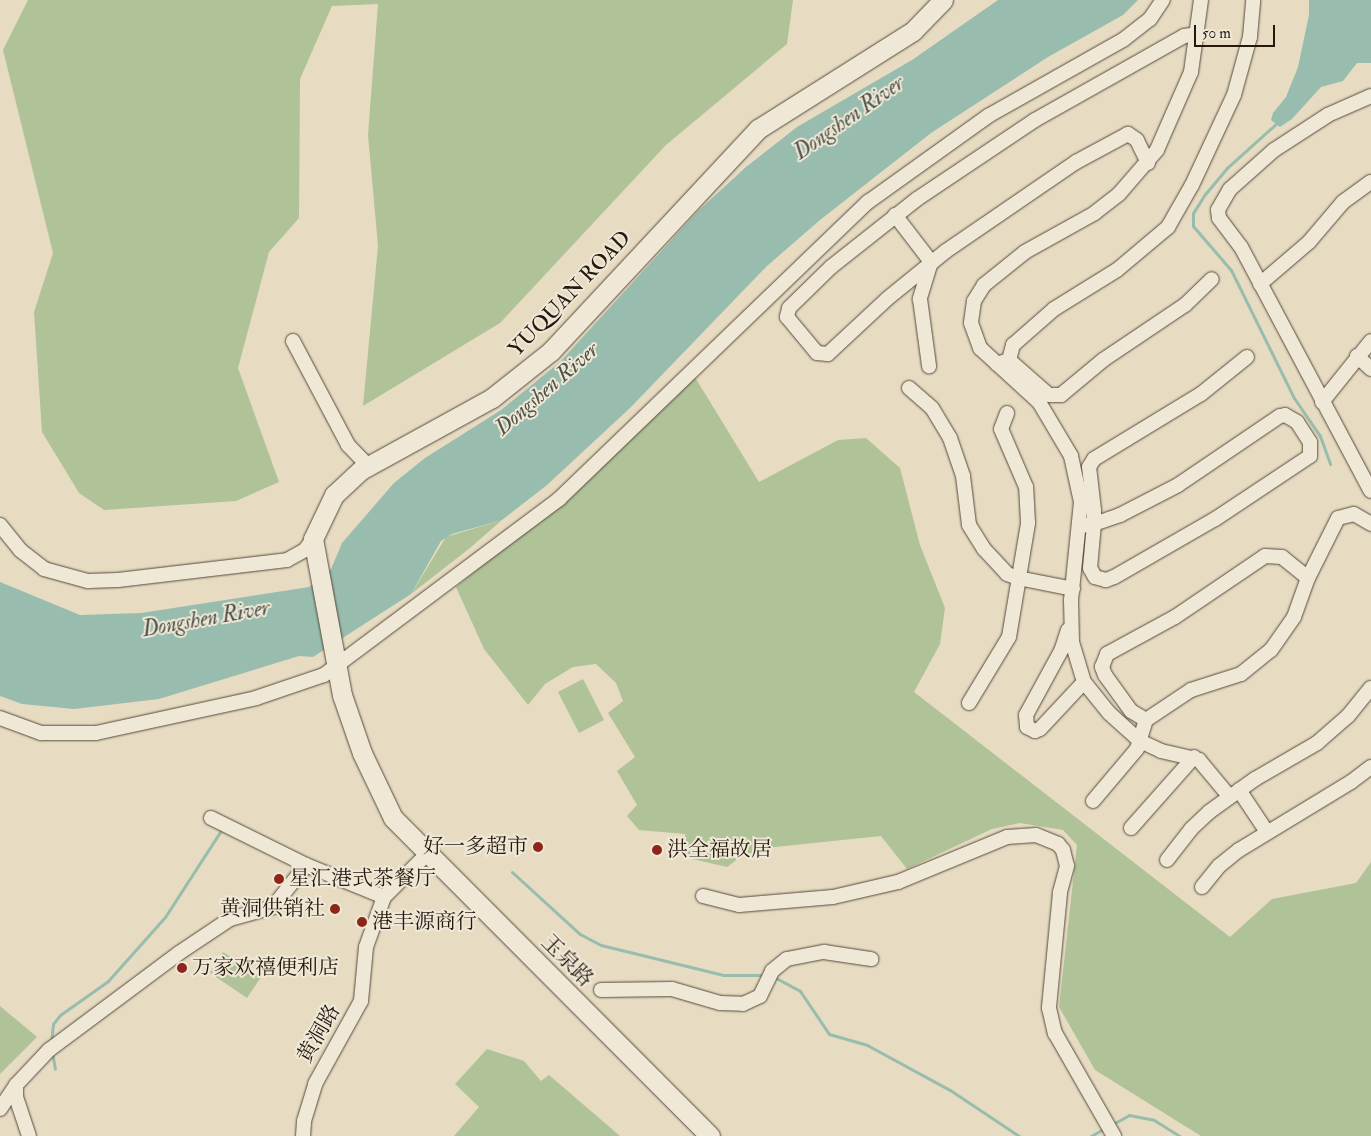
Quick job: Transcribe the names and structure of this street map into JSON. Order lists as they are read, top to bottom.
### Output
{
  "streets": {
    "street": ["YUQUAN ROAD", "玉泉路", "黄洞路"]
  },
  "crossings": [
    ["玉泉路", "黄洞路"]
  ],
  "water": ["Dongshen River"],
  "places": [
    "好一多超市",
    "洪全福故居",
    "星汇港式茶餐厅",
    "黄洞供销社",
    "港丰源商行",
    "万家欢禧便利店"
  ],
  "scale_bar": "50 m"
}
